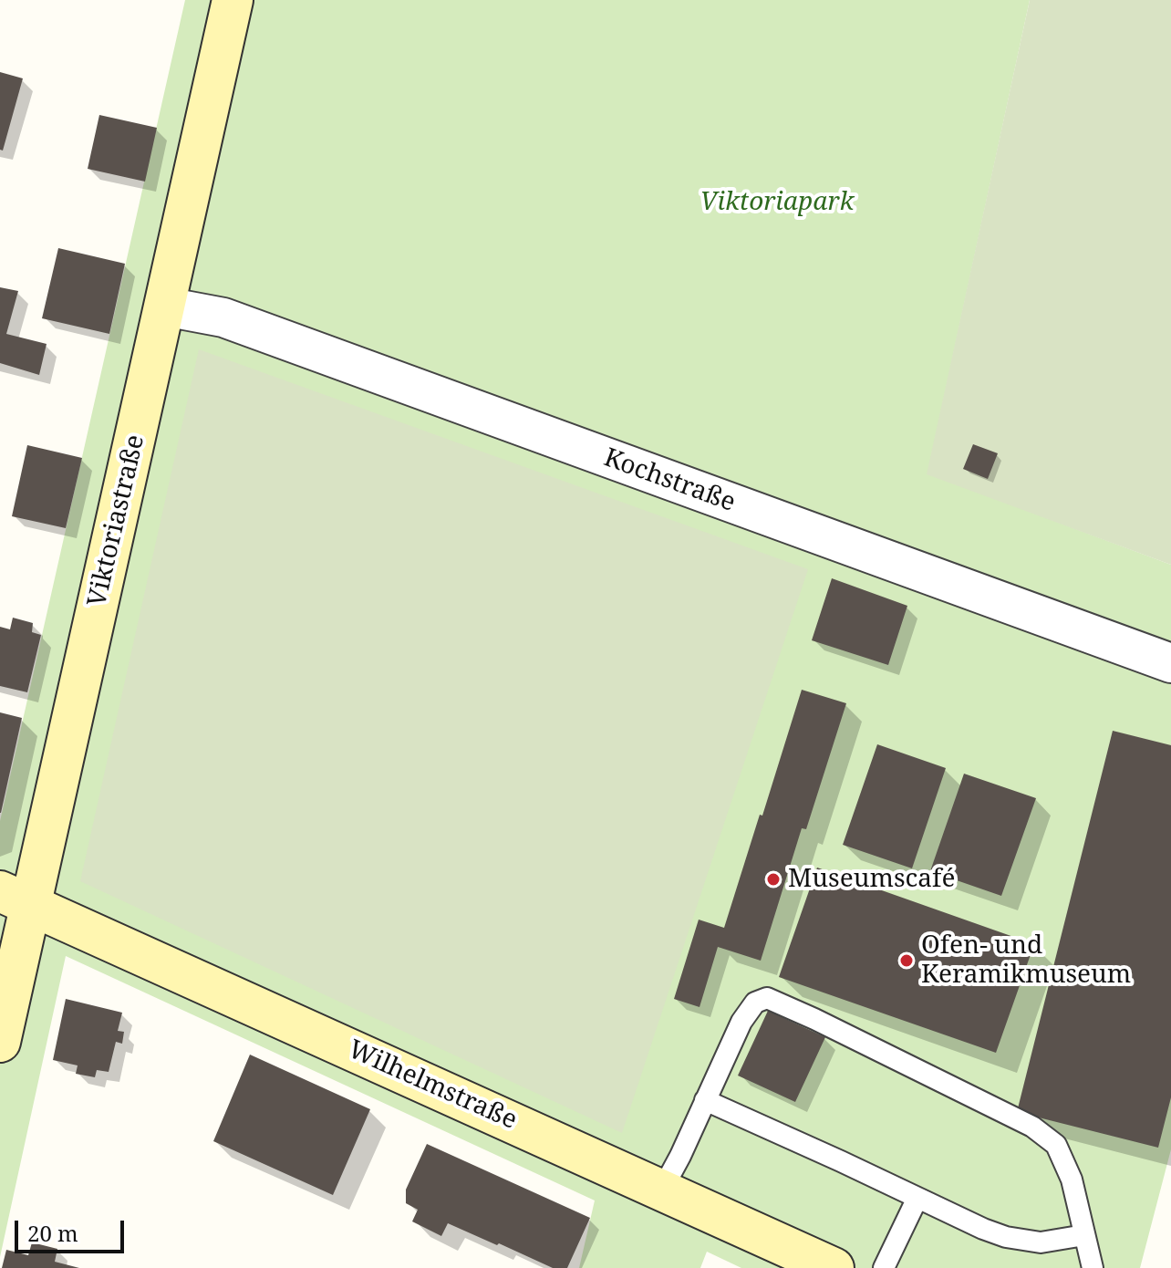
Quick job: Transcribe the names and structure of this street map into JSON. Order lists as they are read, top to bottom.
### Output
{
  "streets": {
    "street": ["Kochstraße", "Viktoriastraße", "Wilhelmstraße"]
  },
  "crossings": [
    ["Kochstraße", "Viktoriastraße"],
    ["Viktoriastraße", "Wilhelmstraße"]
  ],
  "parks": ["Viktoriapark"],
  "places": ["Museumscafé", "Ofen- und Keramikmuseum"],
  "scale_bar": "20 m"
}
